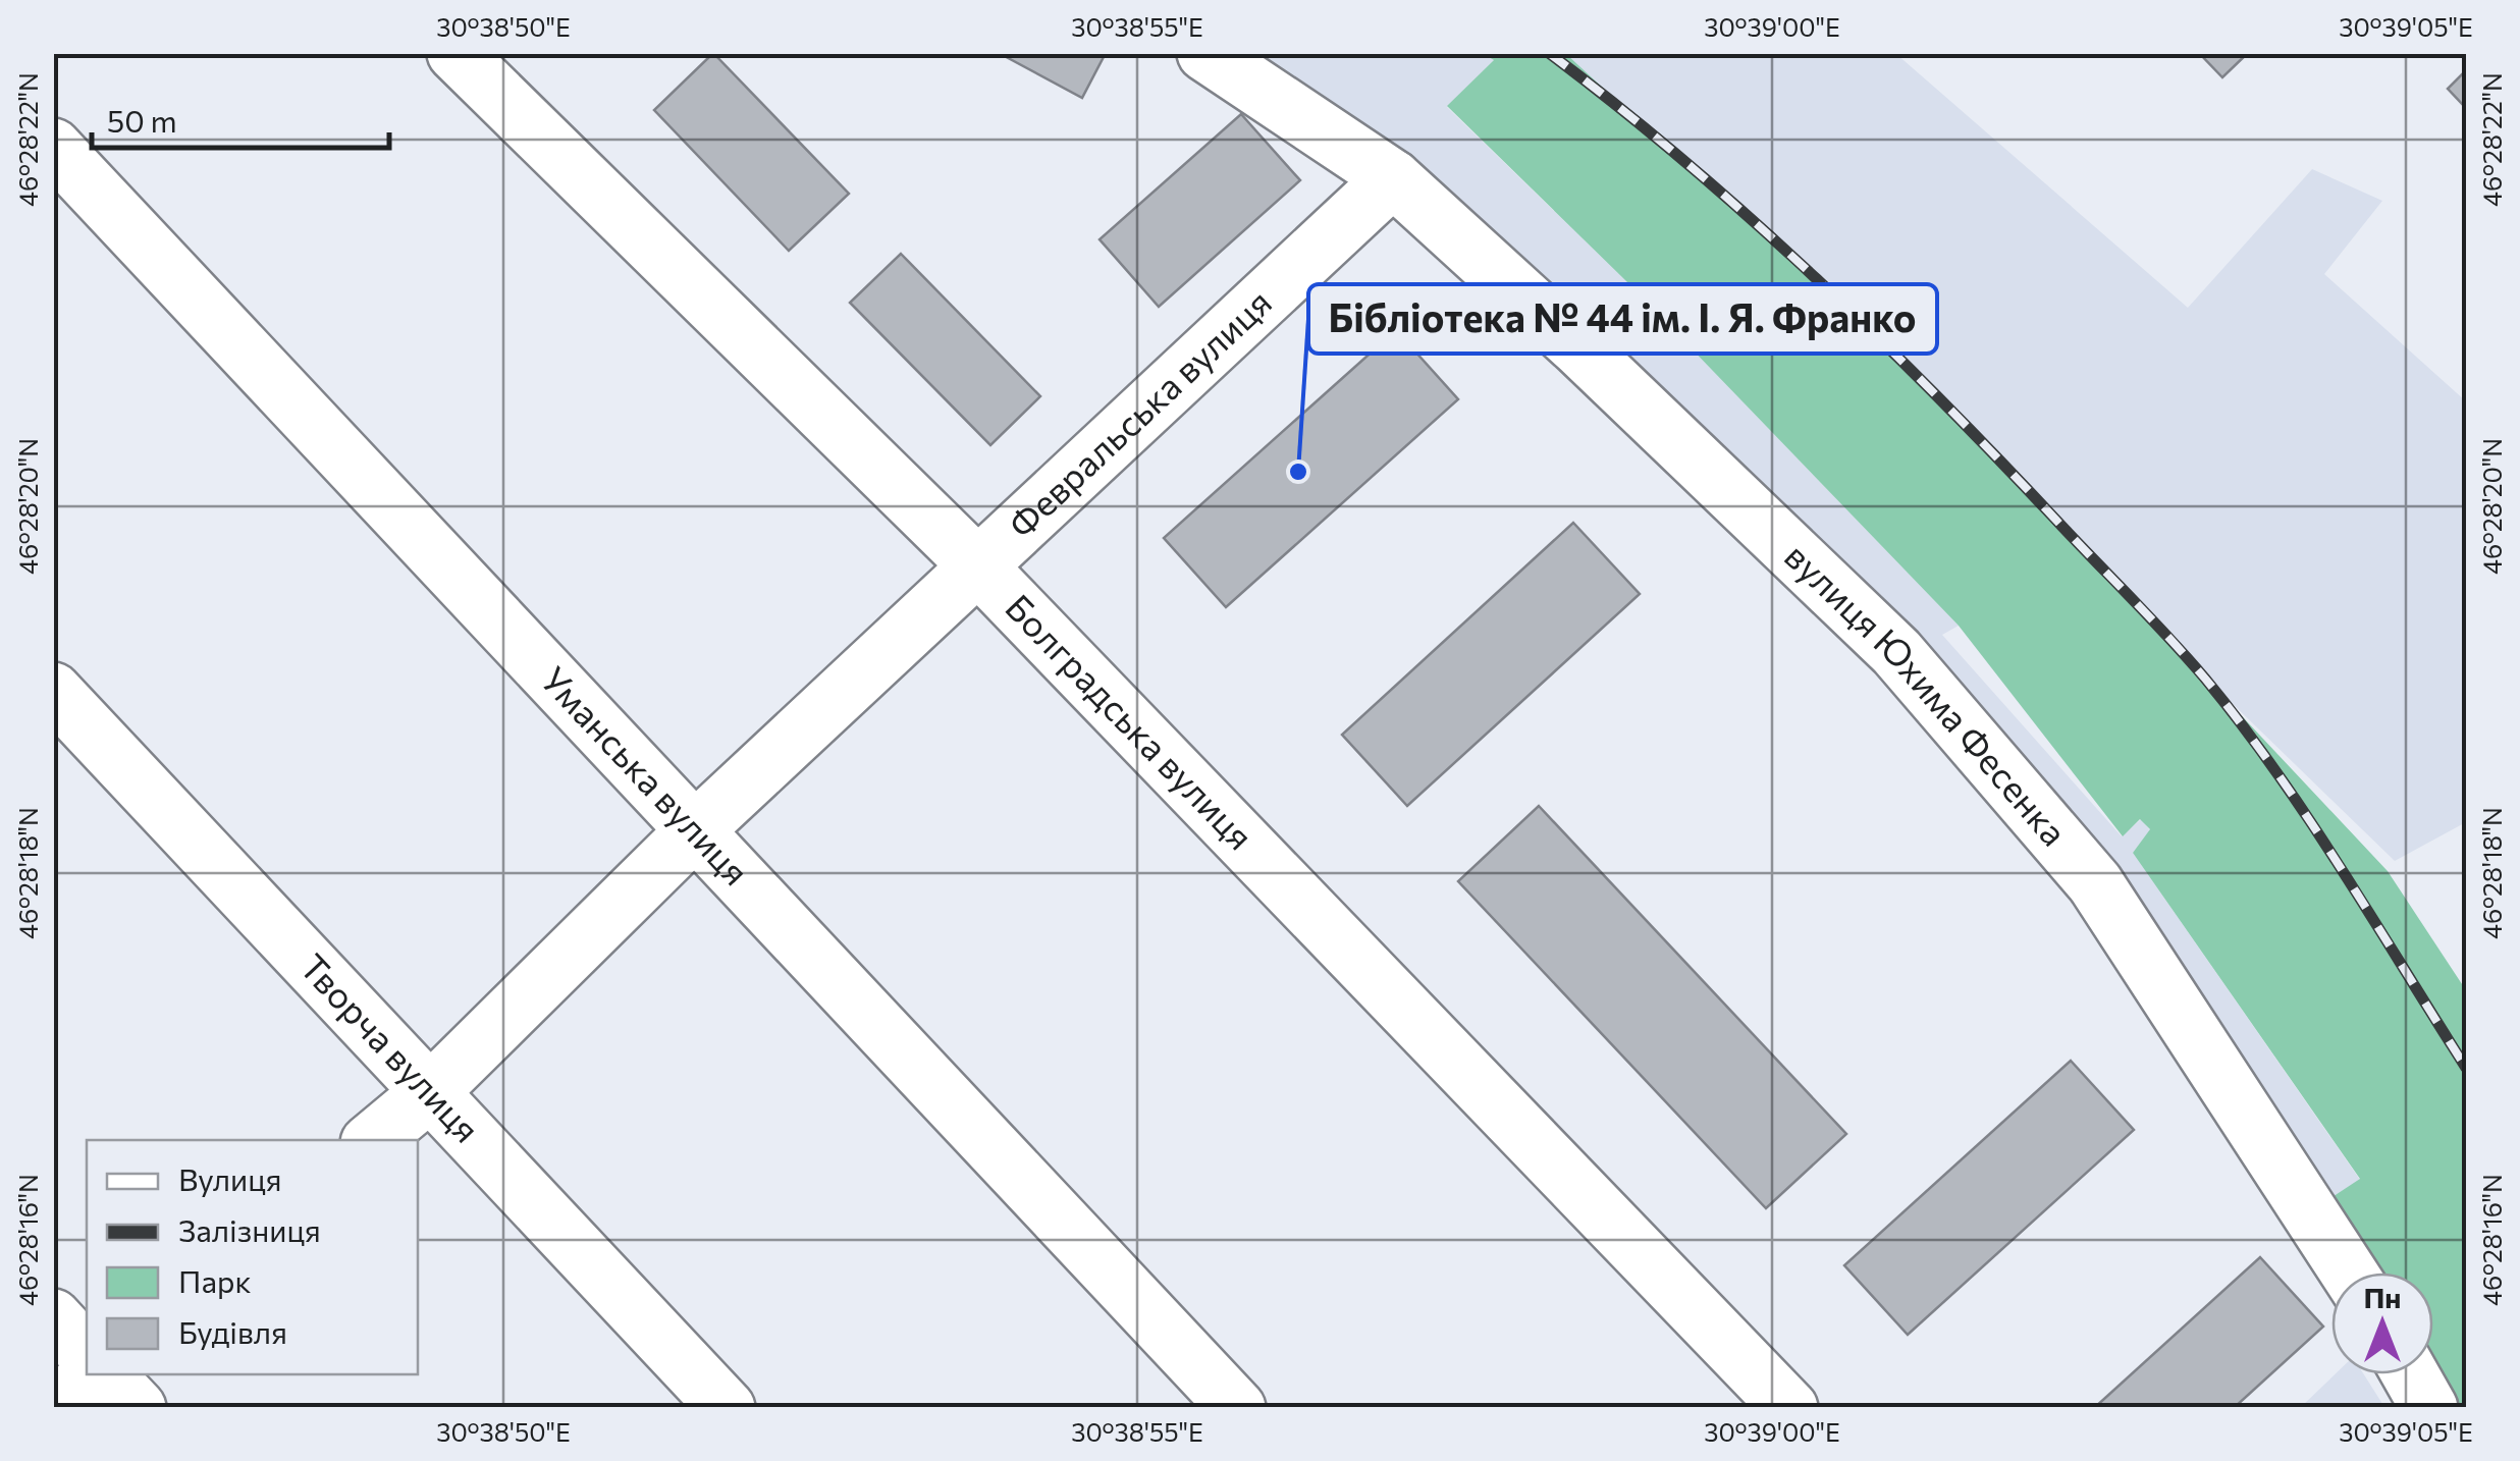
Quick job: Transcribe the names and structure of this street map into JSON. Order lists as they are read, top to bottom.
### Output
{
  "streets": {
    "street": [
      "Февральська вулиця",
      "вулиця Юхима Фесенка",
      "Болградська вулиця",
      "Уманська вулиця",
      "Творча вулиця"
    ]
  },
  "crossings": [
    ["Февральська вулиця", "вулиця Юхима Фесенка"],
    ["Февральська вулиця", "Болградська вулиця"],
    ["Февральська вулиця", "Уманська вулиця"],
    ["Февральська вулиця", "Творча вулиця"]
  ],
  "places": ["Бібліотека № 44 ім. І. Я. Франко"],
  "legend": [
    "Вулиця",
    "Залізниця",
    "Парк",
    "Будівля"
  ],
  "scale_bar": "50 m",
  "north": "top",
  "coordinates": [
    "30°38'50\"E",
    "30°38'55\"E",
    "30°39'00\"E",
    "30°39'05\"E",
    "46°28'22\"N",
    "46°28'20\"N",
    "46°28'18\"N",
    "46°28'16\"N"
  ]
}
